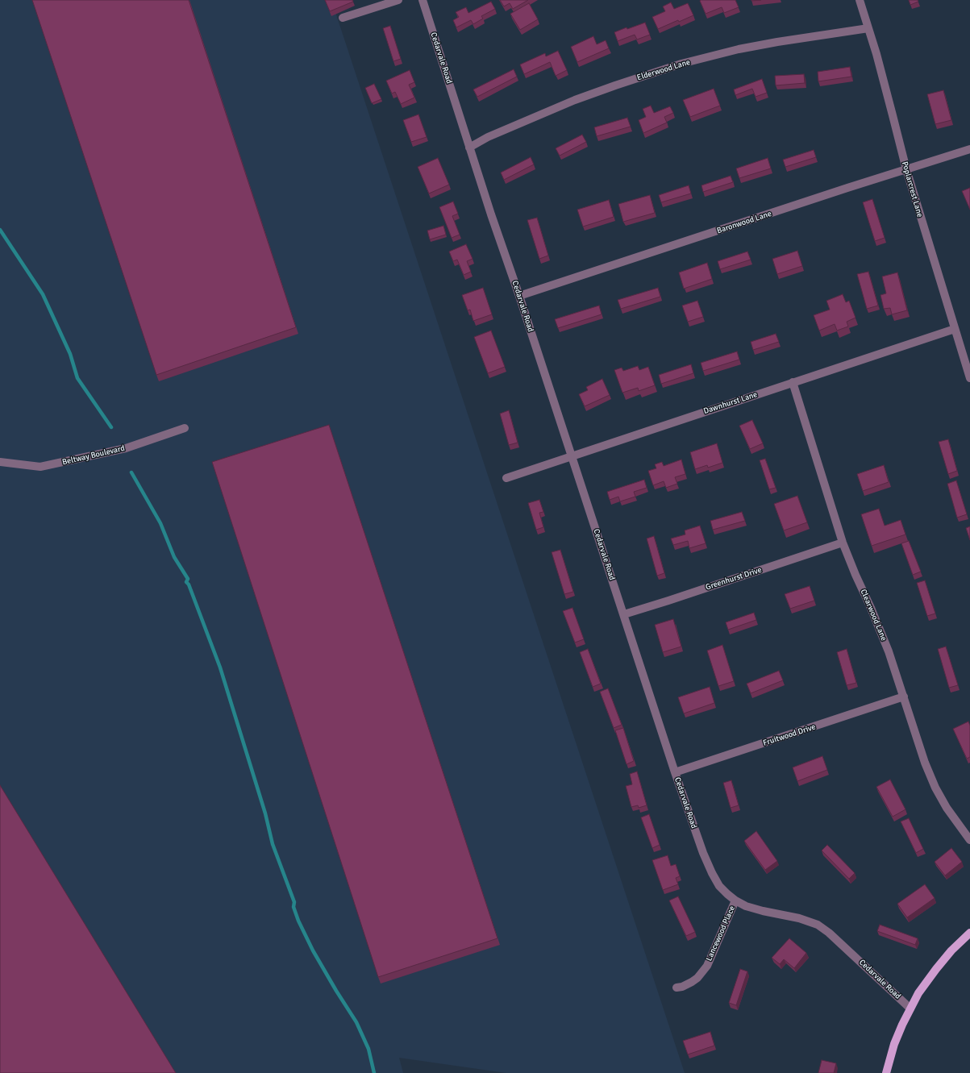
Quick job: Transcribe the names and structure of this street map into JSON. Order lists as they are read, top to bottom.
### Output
{
  "streets": {
    "street": [
      "Cedarvale Road",
      "Elderwood Lane",
      "Poplarcrest Lane",
      "Baronwood Lane",
      "Dawnhurst Lane",
      "Beltway Boulevard",
      "Greenhurst Drive",
      "Clearwood Lane",
      "Fruitwood Drive",
      "Lancewood Place"
    ]
  },
  "crossings": [
    ["Cedarvale Road", "Elderwood Lane"],
    ["Cedarvale Road", "Baronwood Lane"],
    ["Cedarvale Road", "Dawnhurst Lane"],
    ["Cedarvale Road", "Greenhurst Drive"],
    ["Cedarvale Road", "Fruitwood Drive"],
    ["Cedarvale Road", "Lancewood Place"],
    ["Elderwood Lane", "Poplarcrest Lane"],
    ["Poplarcrest Lane", "Baronwood Lane"],
    ["Poplarcrest Lane", "Dawnhurst Lane"],
    ["Dawnhurst Lane", "Clearwood Lane"],
    ["Greenhurst Drive", "Clearwood Lane"],
    ["Clearwood Lane", "Fruitwood Drive"]
  ]
}
